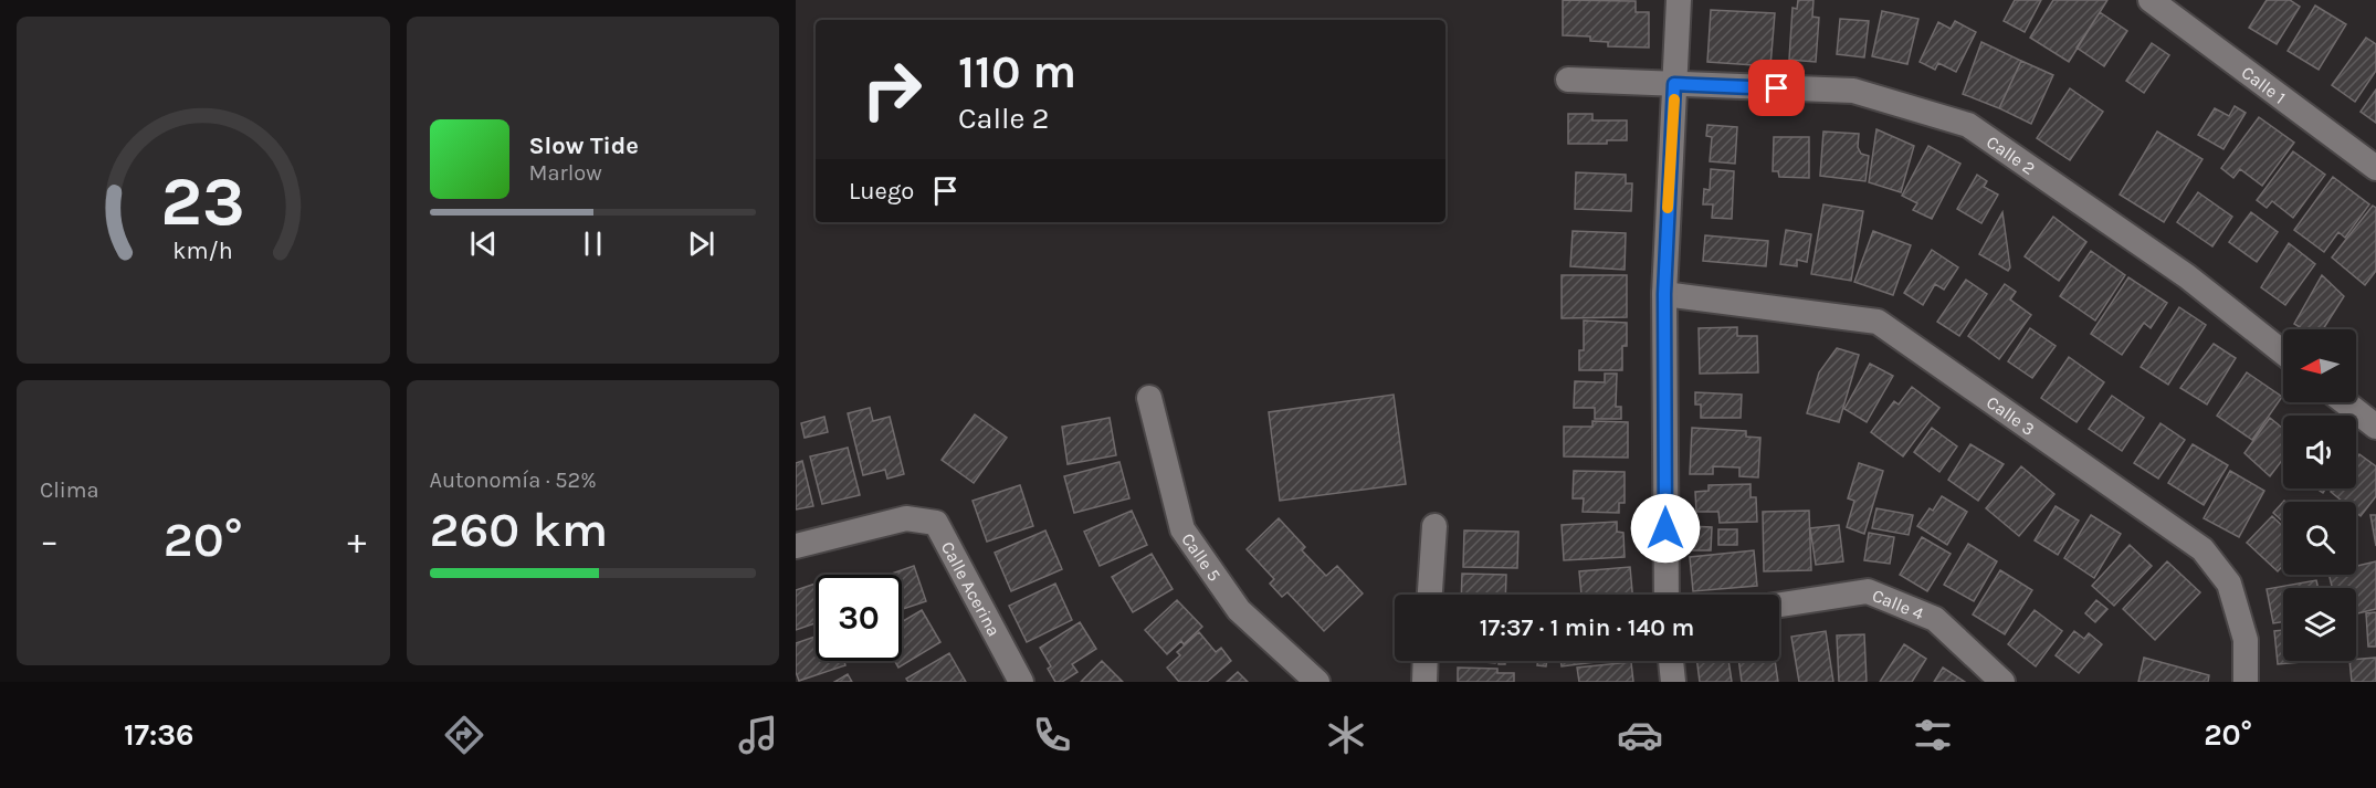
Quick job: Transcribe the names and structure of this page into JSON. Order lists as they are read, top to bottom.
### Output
{
  "streets": {
    "street": [
      "Calle 1",
      "Calle 2",
      "Calle 3",
      "Calle 5",
      "Calle Acerina",
      "Calle 4"
    ]
  },
  "north": "left",
  "page": {
    "turn": ["110 m", "Calle 2"],
    "song": ["Slow Tide", "Marlow"],
    "then": "Luego",
    "tile": [
      "Clima",
      ["Autonomía · 52%", "260 km"]
    ],
    "heat": ["−", "20°", "+"],
    "limit": "30",
    "trip": "17:37 · 1 min · 140 m",
    "tabs": ["17:36", "20°"],
    "gauge": ["23", "km/h"]
  }
}
